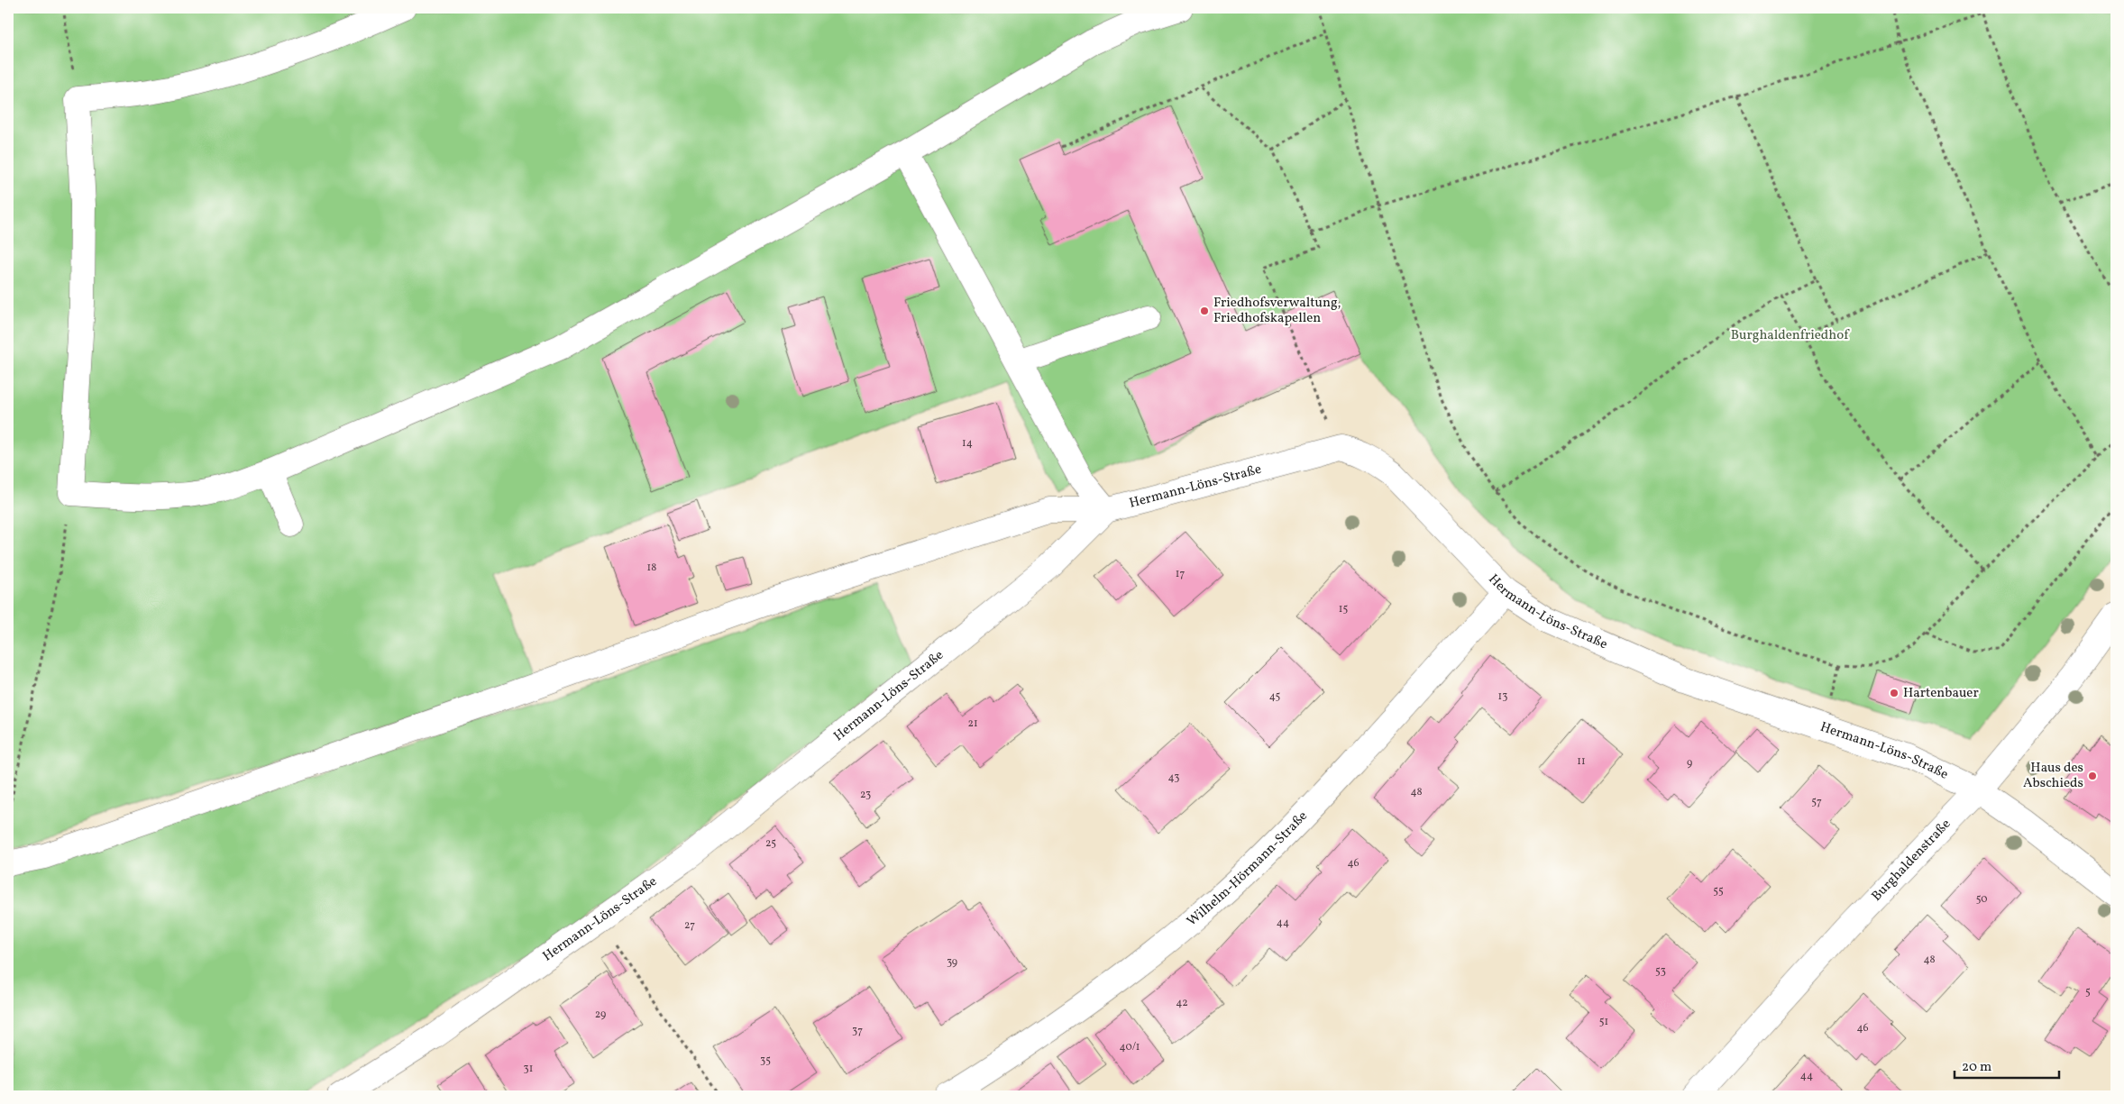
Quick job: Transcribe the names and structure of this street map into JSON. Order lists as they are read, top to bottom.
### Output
{
  "streets": {
    "street": ["Hermann-Löns-Straße", "Burghaldenstraße", "Wilhelm-Hörmann-Straße"]
  },
  "crossings": [
    ["Hermann-Löns-Straße", "Burghaldenstraße"],
    ["Hermann-Löns-Straße", "Wilhelm-Hörmann-Straße"]
  ],
  "parks": ["Burghaldenfriedhof"],
  "places": ["Friedhofsverwaltung, Friedhofskapellen", "Hartenbauer", "Haus des Abschieds"],
  "house_numbers": [
    "14",
    "18",
    "17",
    "15",
    "45",
    "13",
    "21",
    "11",
    "9",
    "43",
    "48",
    "23",
    "57",
    "25",
    "46",
    "55",
    "50",
    "44",
    "27",
    "48",
    "39",
    "53",
    "5",
    "42",
    "29",
    "51",
    "46",
    "37",
    "40/1",
    "35",
    "31",
    "44"
  ],
  "scale_bar": "20 m"
}
